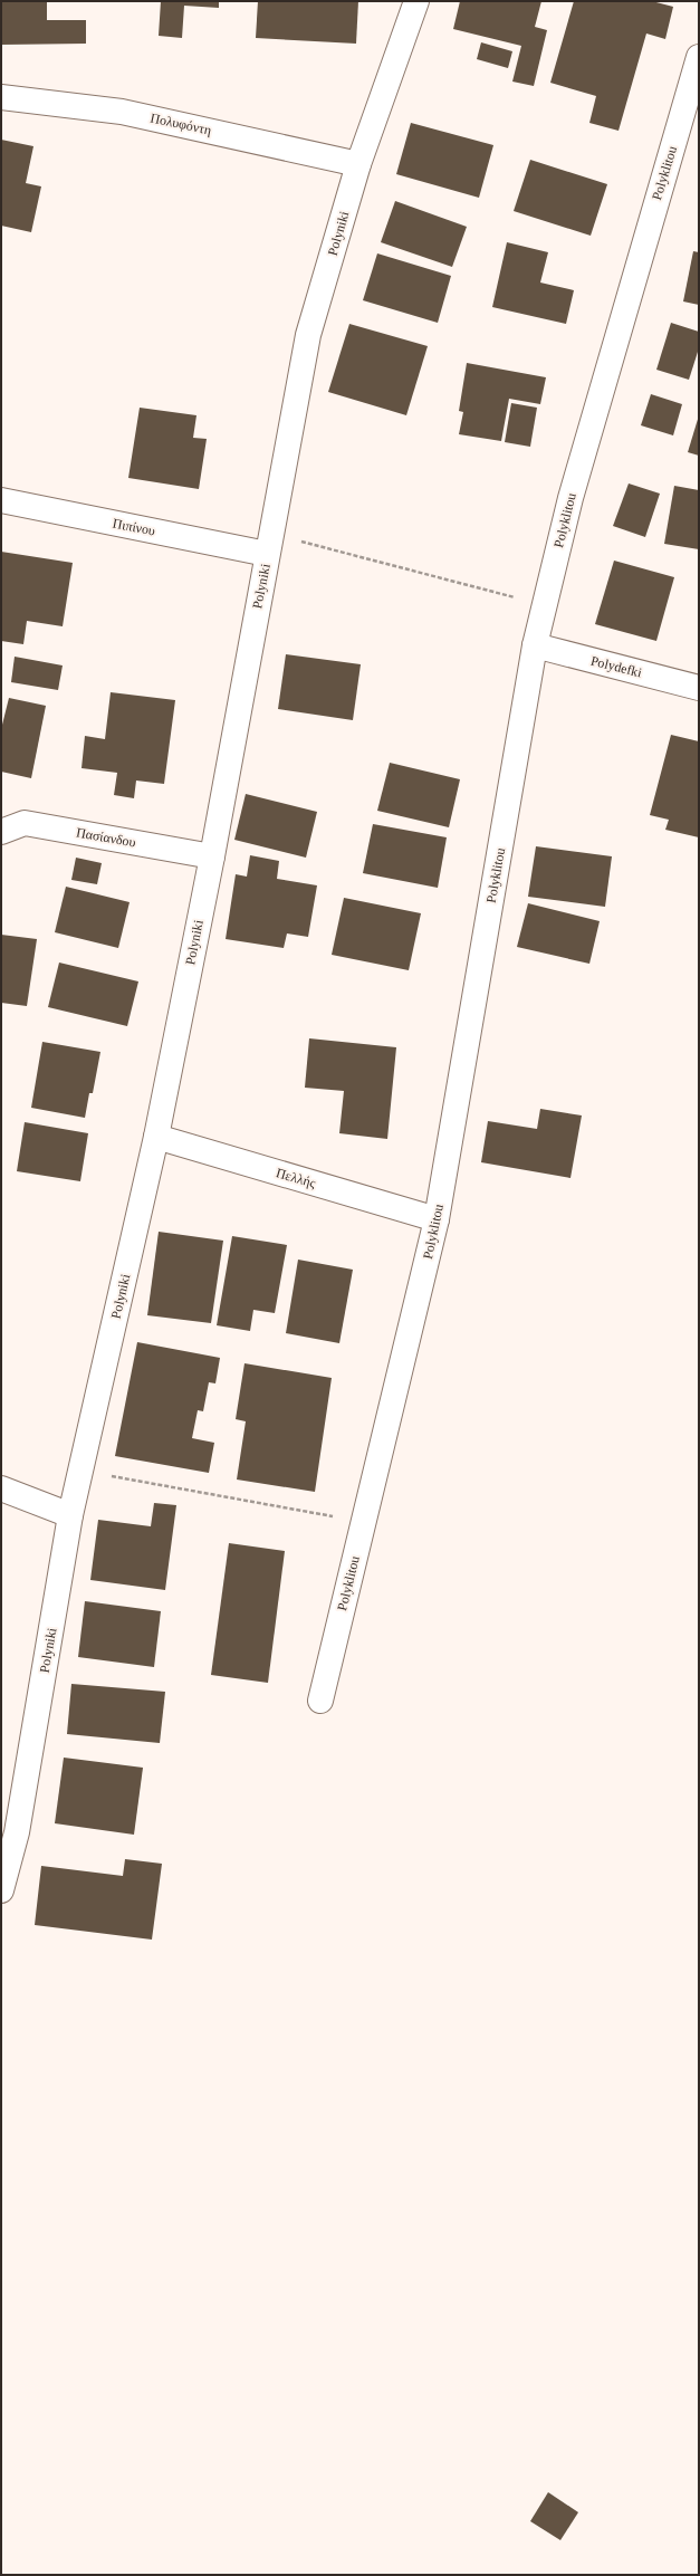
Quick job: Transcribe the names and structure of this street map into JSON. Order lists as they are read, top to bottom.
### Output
{
  "streets": {
    "street": [
      "Πολυφόντη",
      "Polyklitou",
      "Polyniki",
      "Πιπίνου",
      "Polydefki",
      "Πασίανδου",
      "Πελλής"
    ]
  },
  "crossings": [
    ["Πολυφόντη", "Polyniki"],
    ["Polyklitou", "Polydefki"],
    ["Polyklitou", "Πελλής"],
    ["Polyniki", "Πιπίνου"],
    ["Polyniki", "Πασίανδου"],
    ["Polyniki", "Πελλής"]
  ]
}
